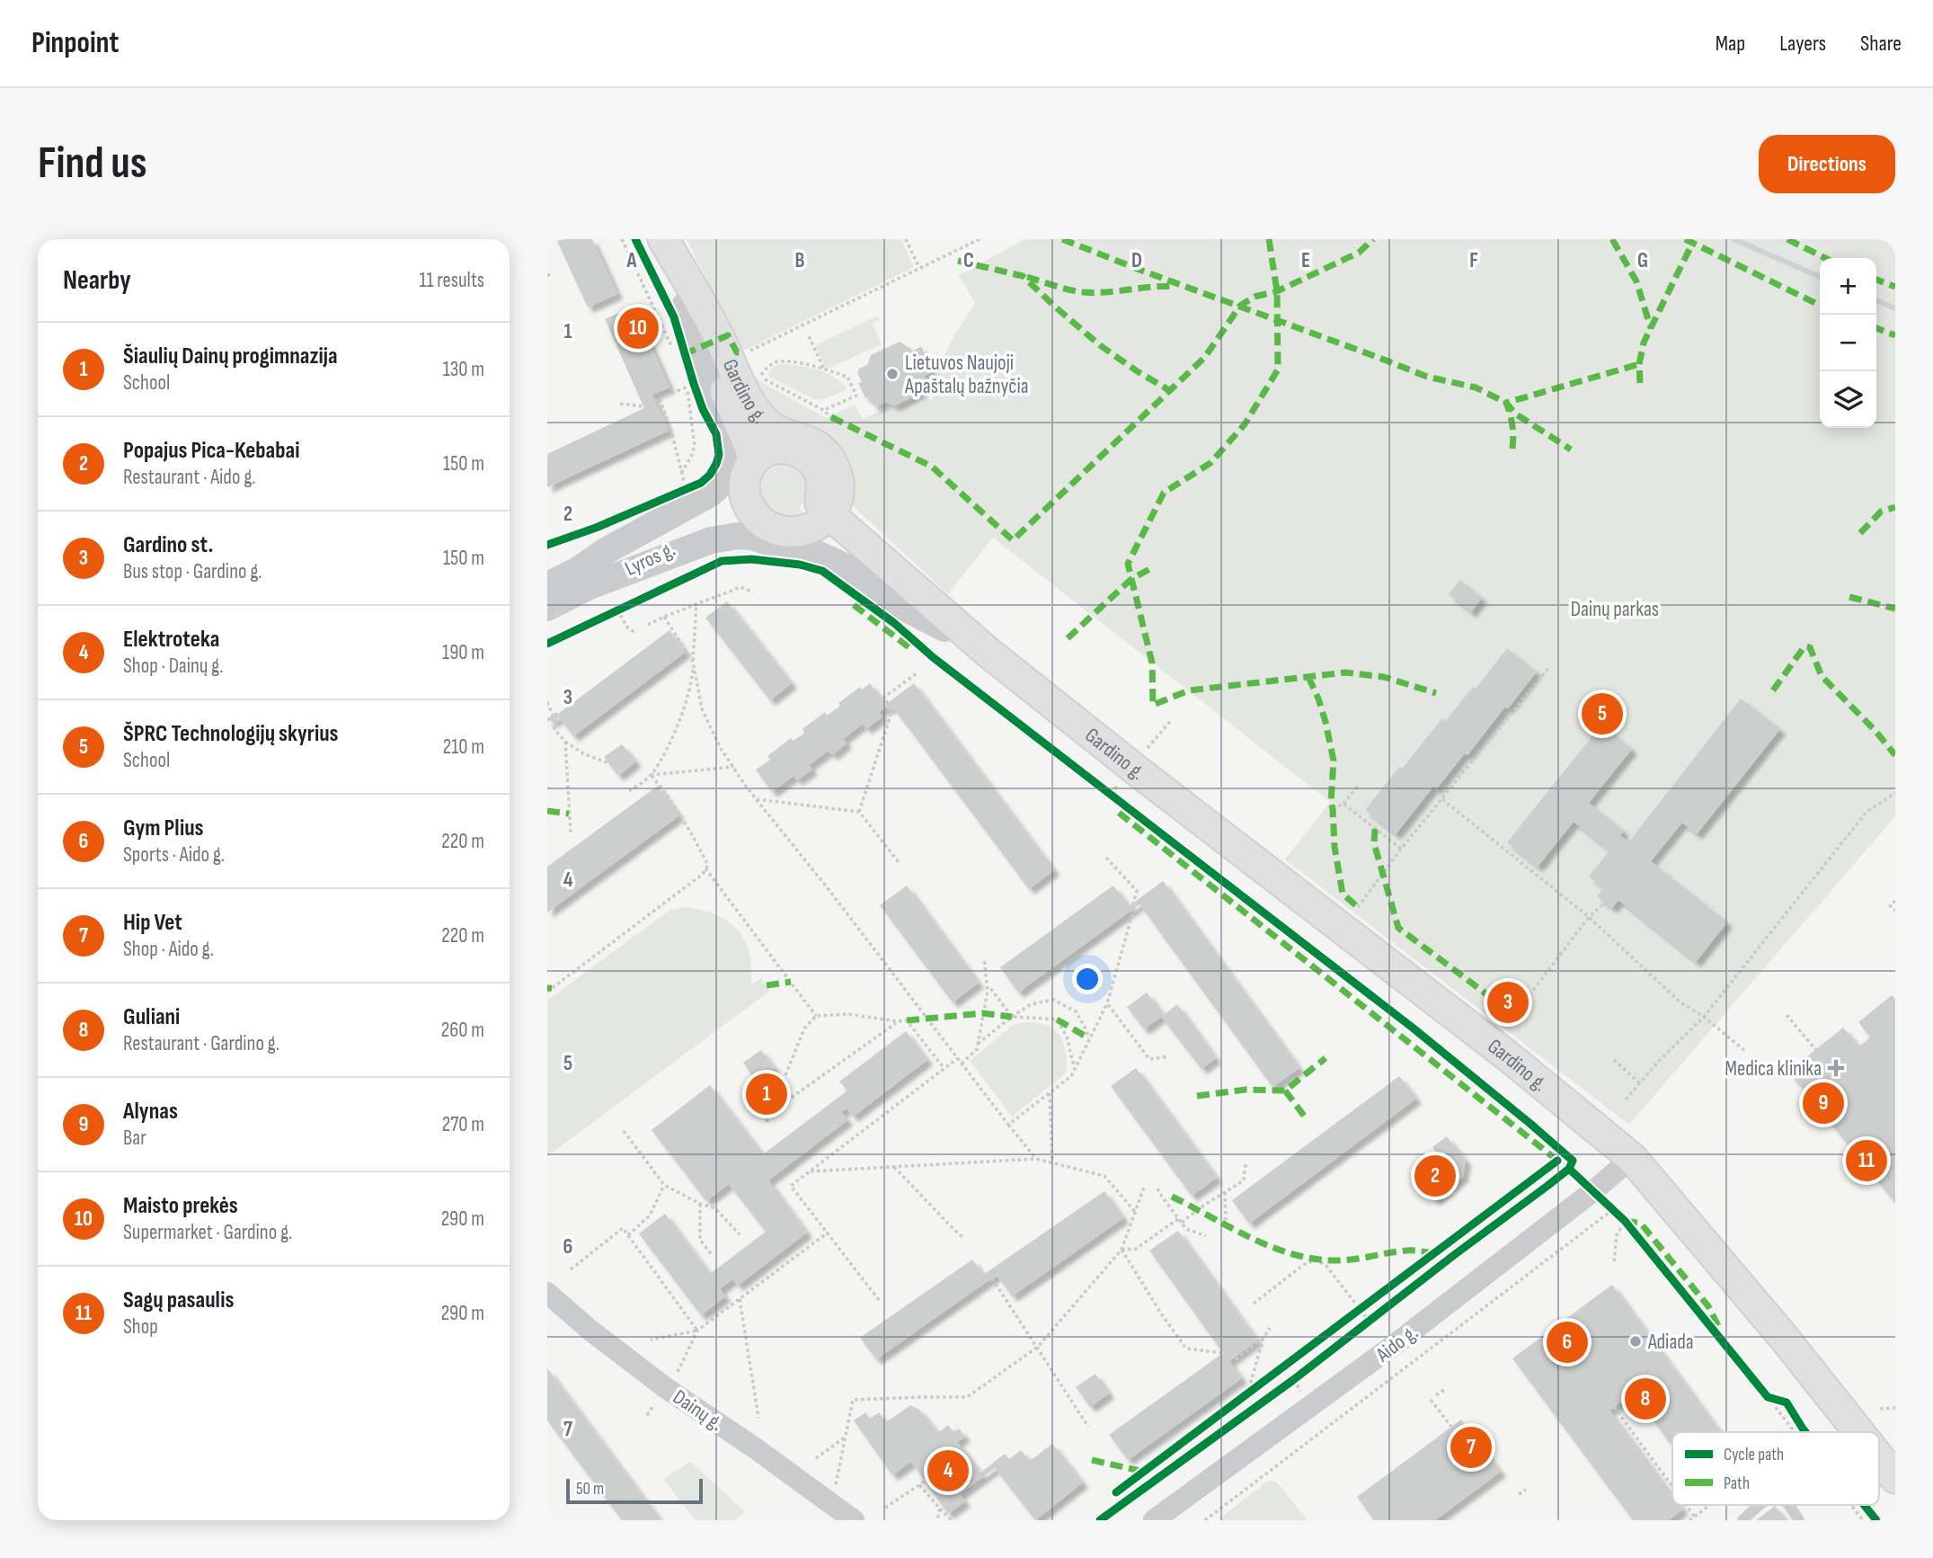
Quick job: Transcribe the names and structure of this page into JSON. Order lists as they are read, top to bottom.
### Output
{
  "streets": {
    "main road": ["Gardino g."],
    "street": ["Lyros g.", "Aido g.", "Dainų g."]
  },
  "crossings": [
    ["Gardino g.", "Lyros g."],
    ["Gardino g.", "Aido g."]
  ],
  "parks": ["Dainų parkas"],
  "places": {
    "other": ["Lietuvos Naujoji Apaštalų bažnyčia", "Adiada"],
    "health": ["Medica klinika"]
  },
  "legend": ["Cycle path", "Path"],
  "scale_bar": "50 m",
  "page": {
    "header": "Pinpoint",
    "nav": ["Map", "Layers", "Share"],
    "buttons": "Directions",
    "title": "Find us",
    "heading": ["Nearby", "11 results"],
    "map_buttons": ["+", "−"],
    "pins": [
      "10",
      "5",
      "3",
      "1",
      "9",
      "11",
      "2",
      "6",
      "8",
      "7",
      "4"
    ],
    "list": [
      {
        "mark": "1",
        "name": "Šiaulių Dainų progimnazija",
        "note": "School",
        "value": "130 m"
      },
      {
        "mark": "2",
        "name": "Popajus Pica-Kebabai",
        "note": "Restaurant · Aido g.",
        "value": "150 m"
      },
      {
        "mark": "3",
        "name": "Gardino st.",
        "note": "Bus stop · Gardino g.",
        "value": "150 m"
      },
      {
        "mark": "4",
        "name": "Elektroteka",
        "note": "Shop · Dainų g.",
        "value": "190 m"
      },
      {
        "mark": "5",
        "name": "ŠPRC Technologijų skyrius",
        "note": "School",
        "value": "210 m"
      },
      {
        "mark": "6",
        "name": "Gym Plius",
        "note": "Sports · Aido g.",
        "value": "220 m"
      },
      {
        "mark": "7",
        "name": "Hip Vet",
        "note": "Shop · Aido g.",
        "value": "220 m"
      },
      {
        "mark": "8",
        "name": "Guliani",
        "note": "Restaurant · Gardino g.",
        "value": "260 m"
      },
      {
        "mark": "9",
        "name": "Alynas",
        "note": "Bar",
        "value": "270 m"
      },
      {
        "mark": "10",
        "name": "Maisto prekės",
        "note": "Supermarket · Gardino g.",
        "value": "290 m"
      },
      {
        "mark": "11",
        "name": "Sagų pasaulis",
        "note": "Shop",
        "value": "290 m"
      }
    ],
    "scale": "50 m"
  },
  "grid": {
    "columns": [
      "A",
      "B",
      "C",
      "D",
      "E",
      "F",
      "G"
    ],
    "rows": [
      "1",
      "2",
      "3",
      "4",
      "5",
      "6",
      "7"
    ]
  }
}
